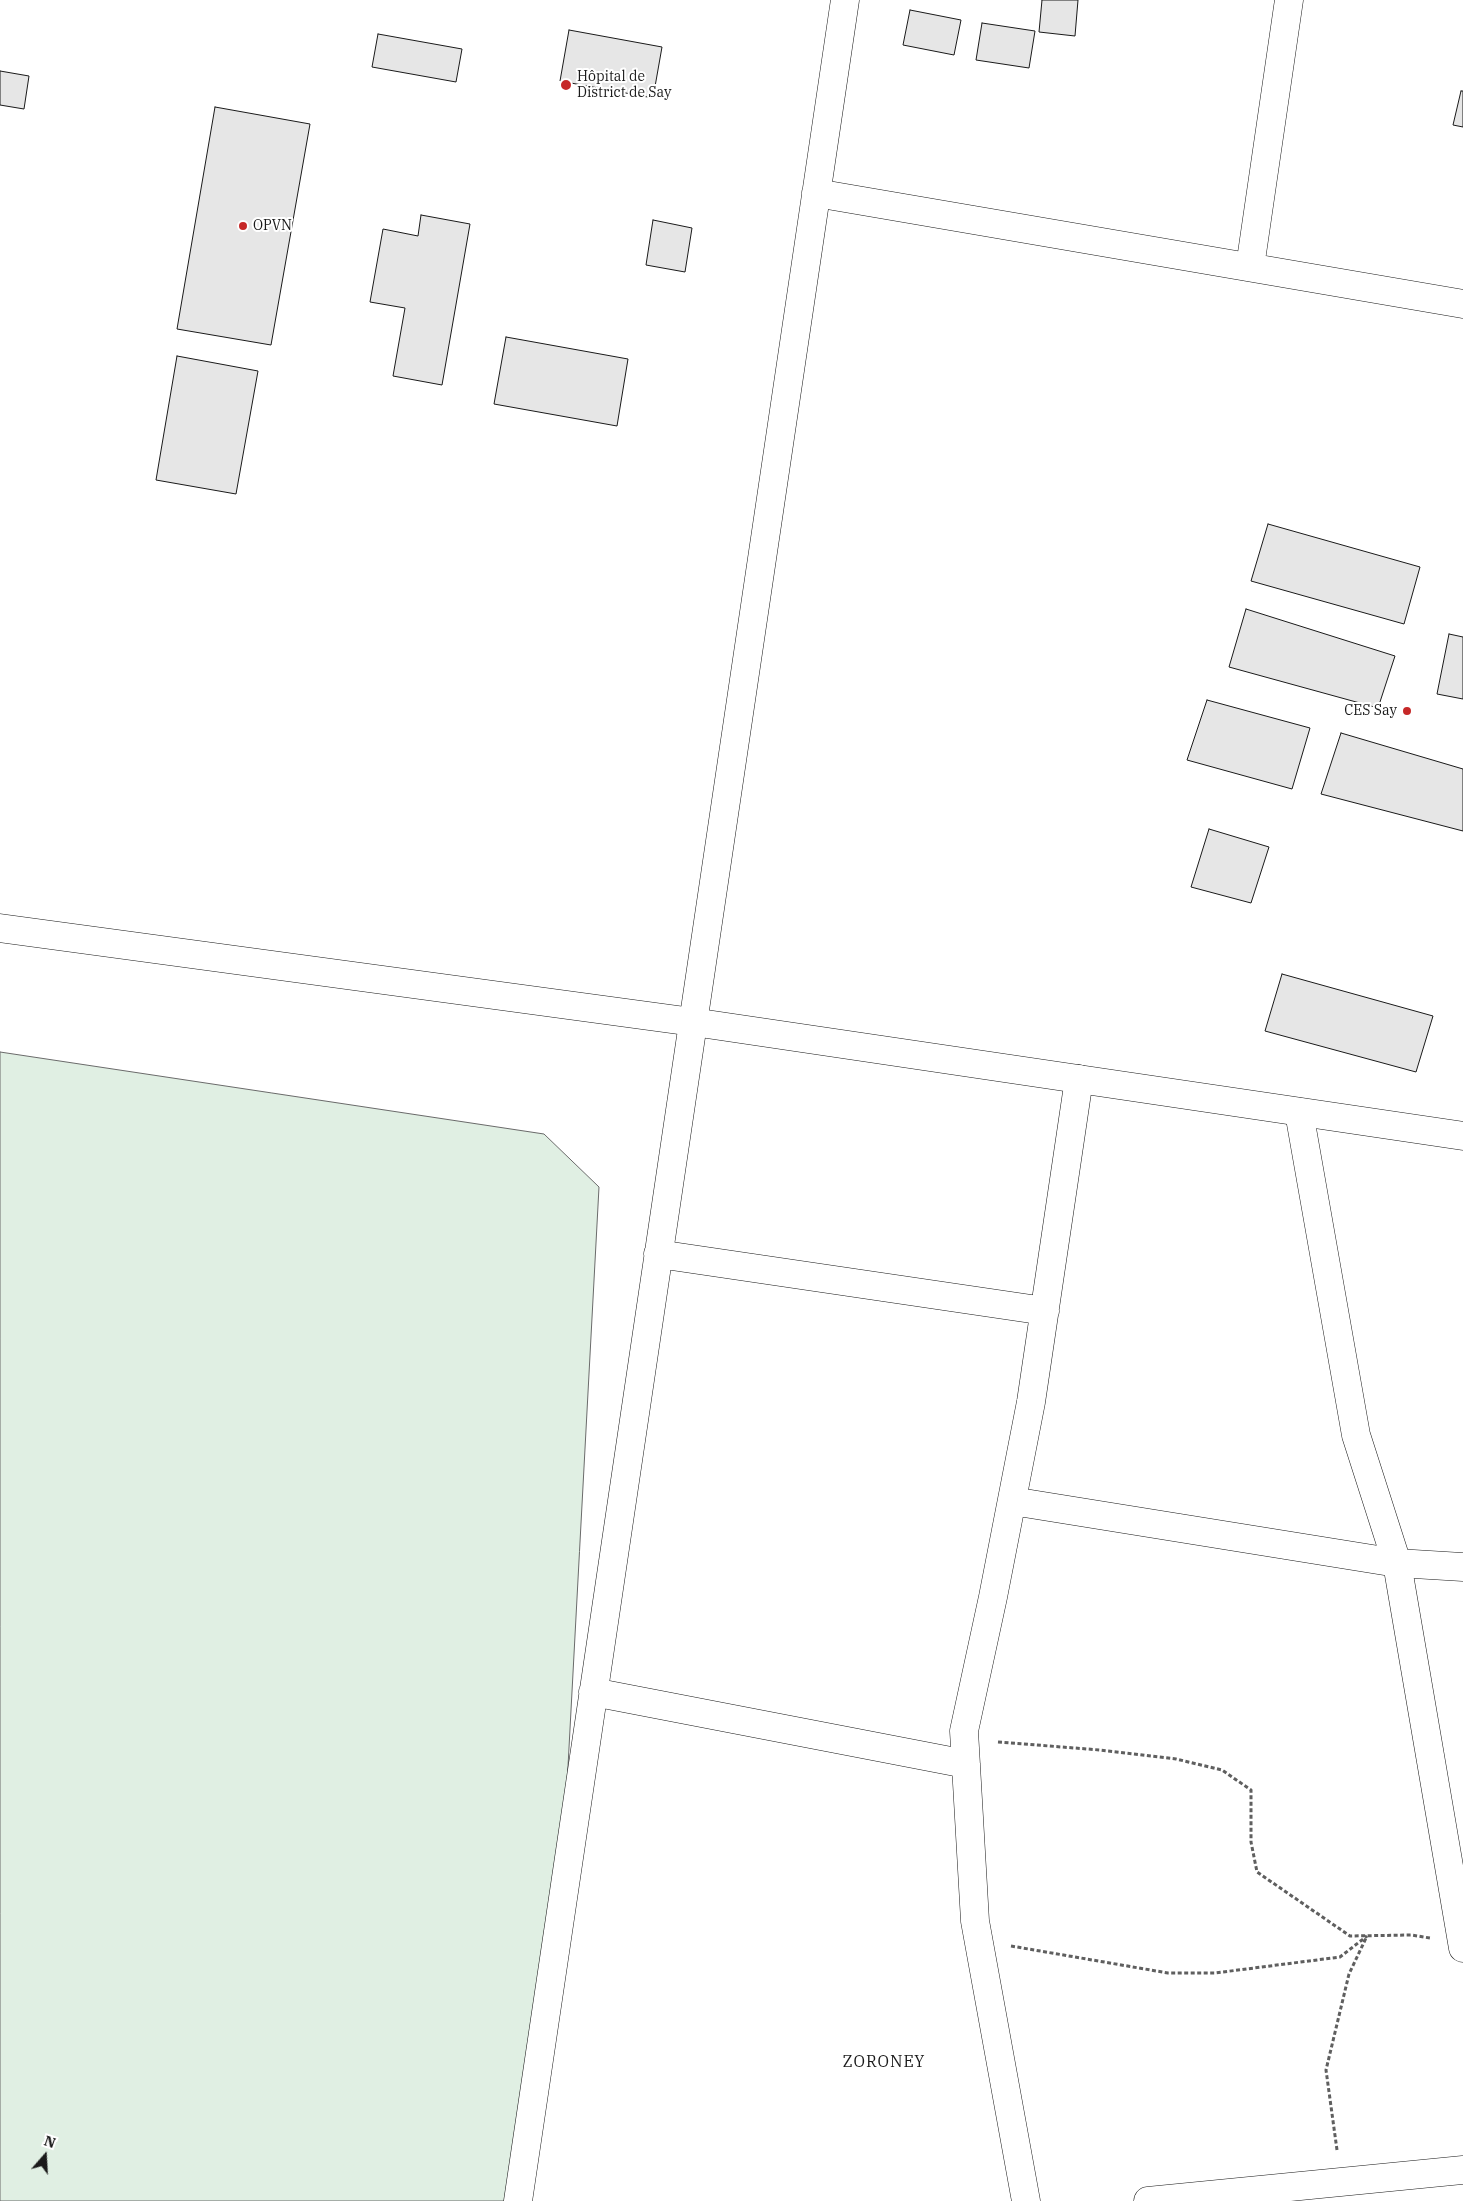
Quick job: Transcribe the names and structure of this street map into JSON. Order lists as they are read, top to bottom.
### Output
{
  "districts": ["ZORONEY"],
  "places": ["Hôpital de District de Say", "OPVN", "CES Say"],
  "north": "top"
}
